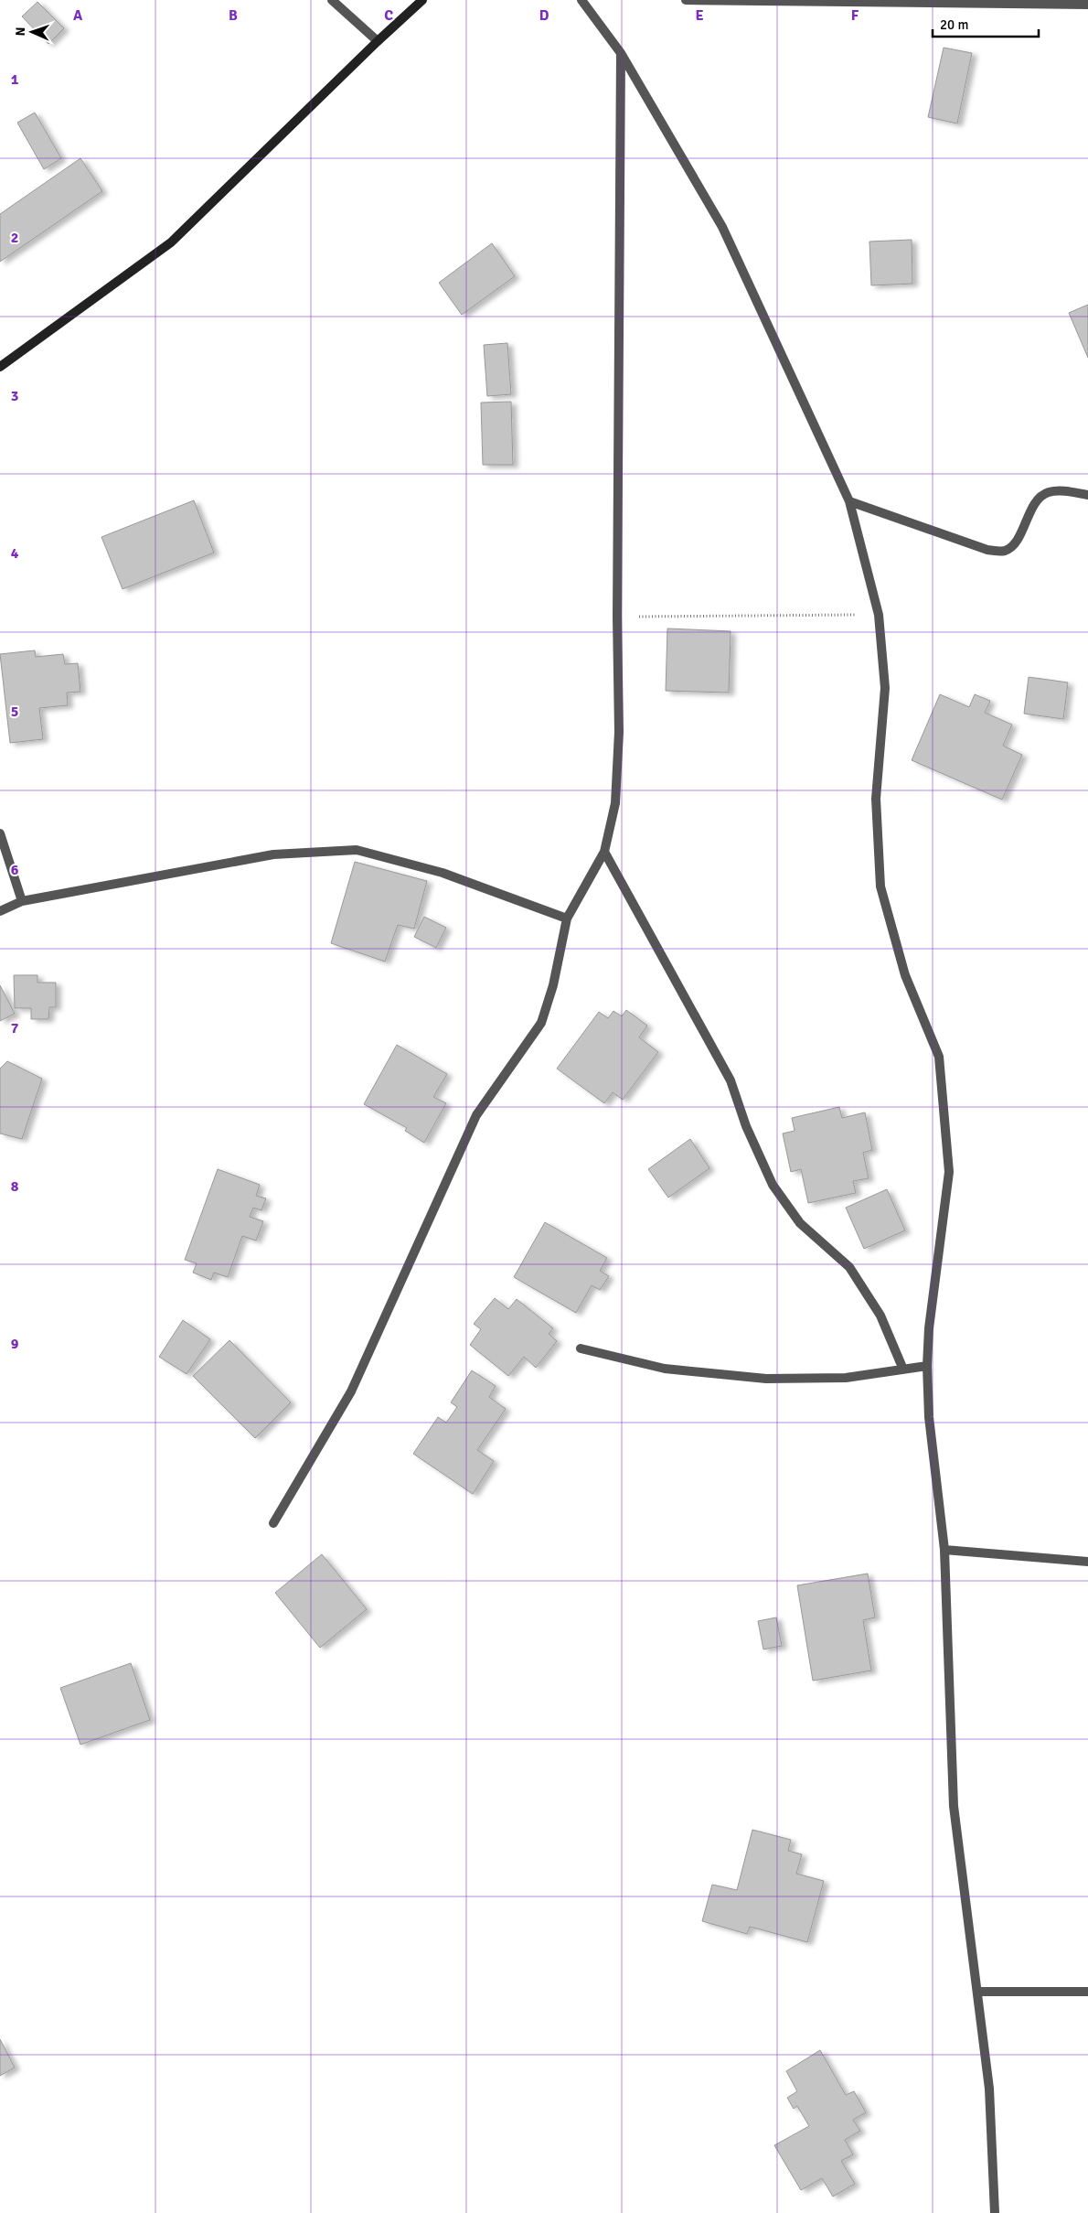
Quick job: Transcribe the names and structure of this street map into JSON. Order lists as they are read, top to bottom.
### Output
{
  "scale_bar": "20 m",
  "north": "left",
  "grid": {
    "columns": [
      "A",
      "B",
      "C",
      "D",
      "E",
      "F"
    ],
    "rows": [
      "1",
      "2",
      "3",
      "4",
      "5",
      "6",
      "7",
      "8",
      "9"
    ]
  }
}
